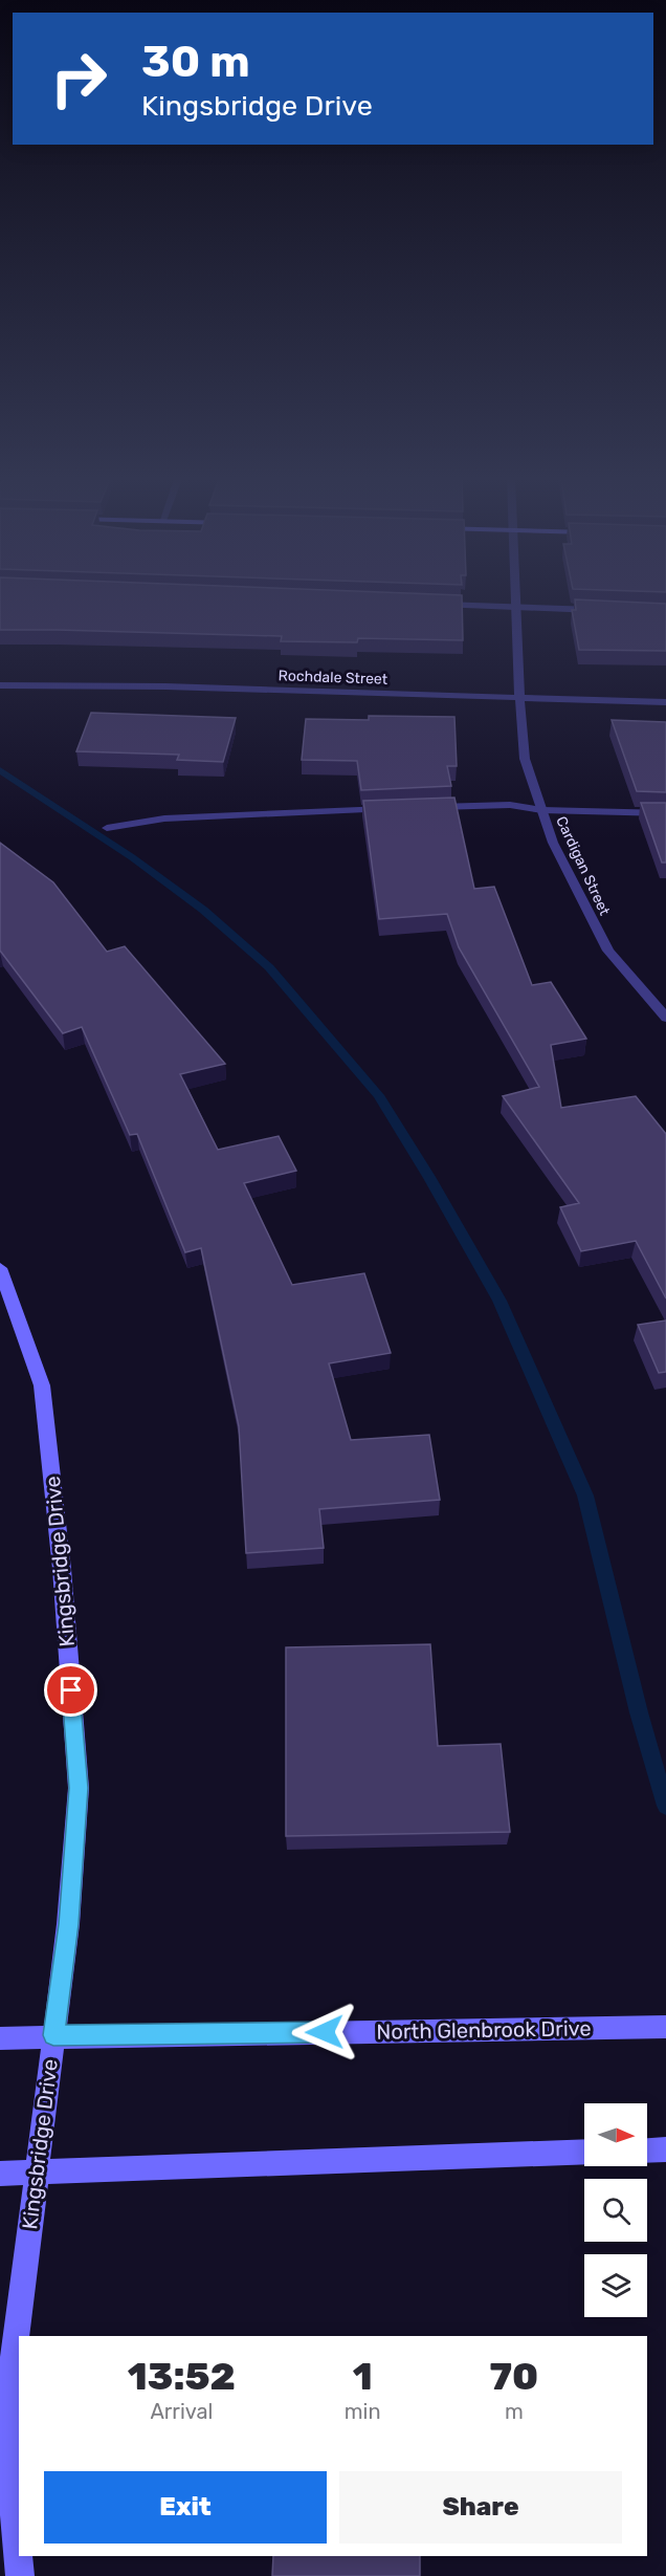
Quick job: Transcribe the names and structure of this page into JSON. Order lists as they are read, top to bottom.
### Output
{
  "streets": {
    "street": [
      "Rochdale Street",
      "Cardigan Street",
      "Kingsbridge Drive",
      "North Glenbrook Drive"
    ]
  },
  "crossings": [
    ["Rochdale Street", "Cardigan Street"],
    ["Kingsbridge Drive", "North Glenbrook Drive"]
  ],
  "north": "right",
  "page": {
    "turn": ["30 m", "Kingsbridge Drive"],
    "eta": [
      "13:52",
      "Arrival",
      "1",
      "min",
      "70",
      "m"
    ],
    "buttons": ["Exit", "Share"]
  }
}
